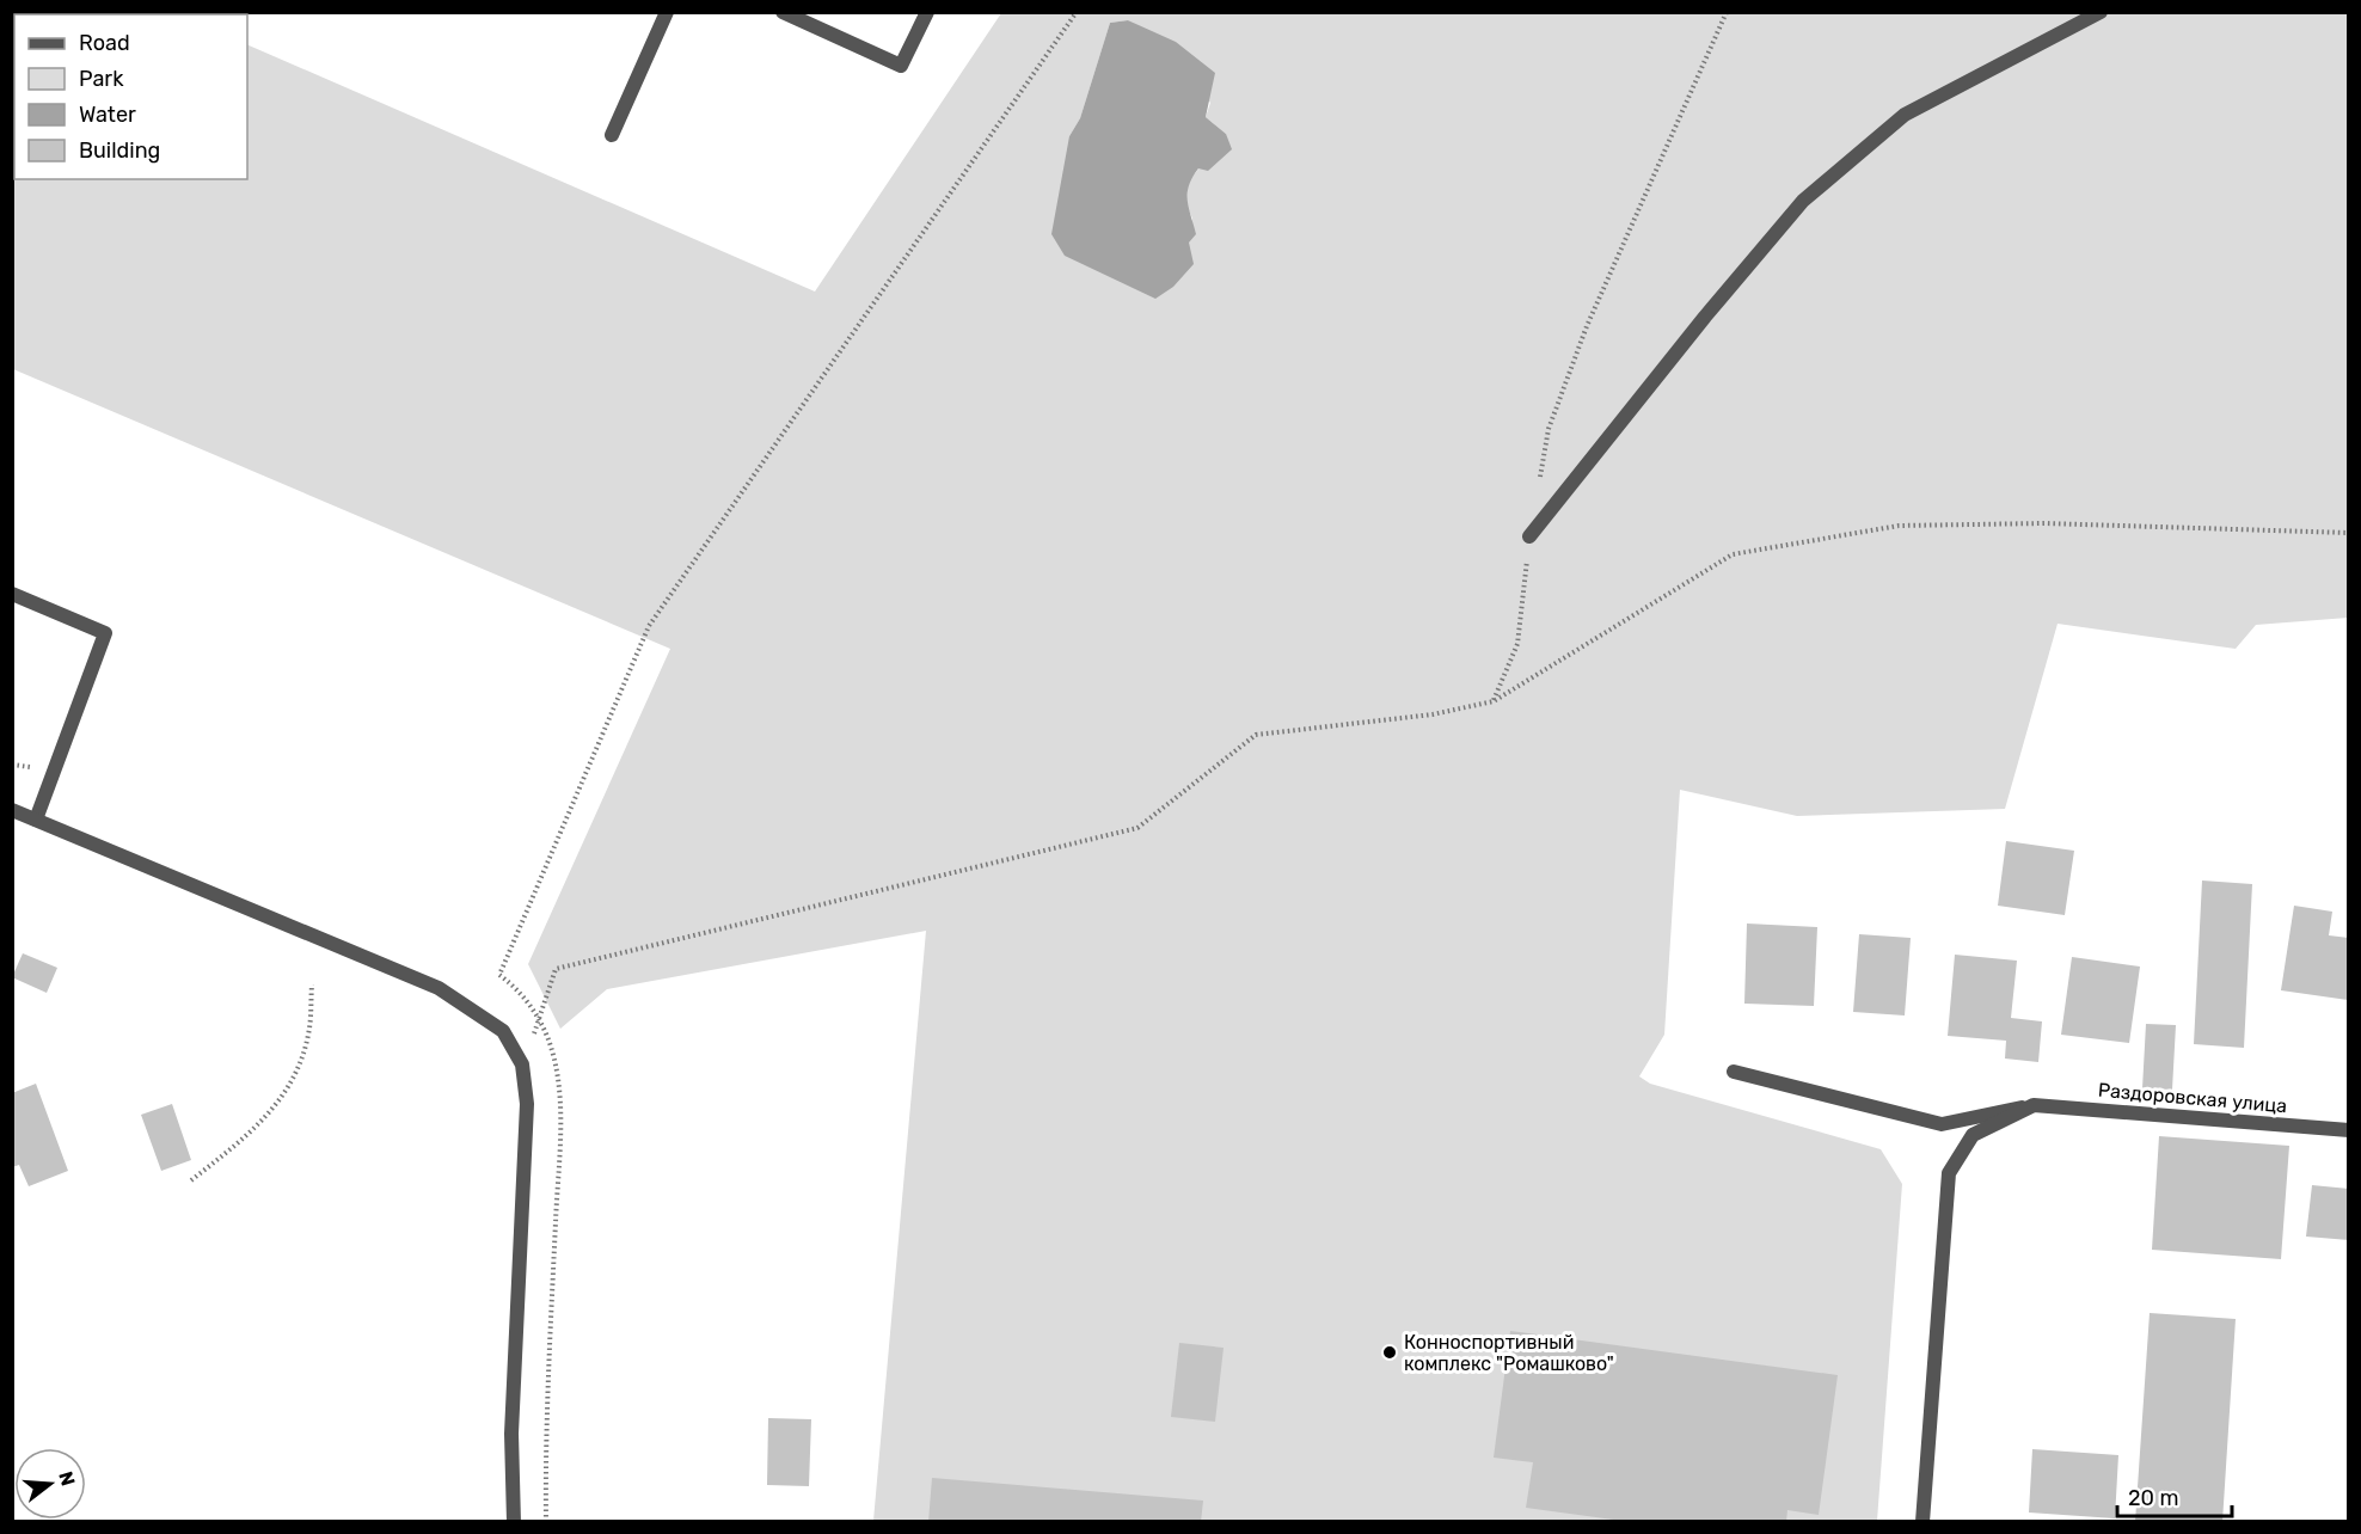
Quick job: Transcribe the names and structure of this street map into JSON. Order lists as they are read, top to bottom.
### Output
{
  "streets": {
    "street": ["Раздоровская улица"]
  },
  "places": ["Конноспортивный комплекс \"Ромашково\""],
  "legend": [
    "Road",
    "Park",
    "Water",
    "Building"
  ],
  "scale_bar": "20 m",
  "north": "right"
}
